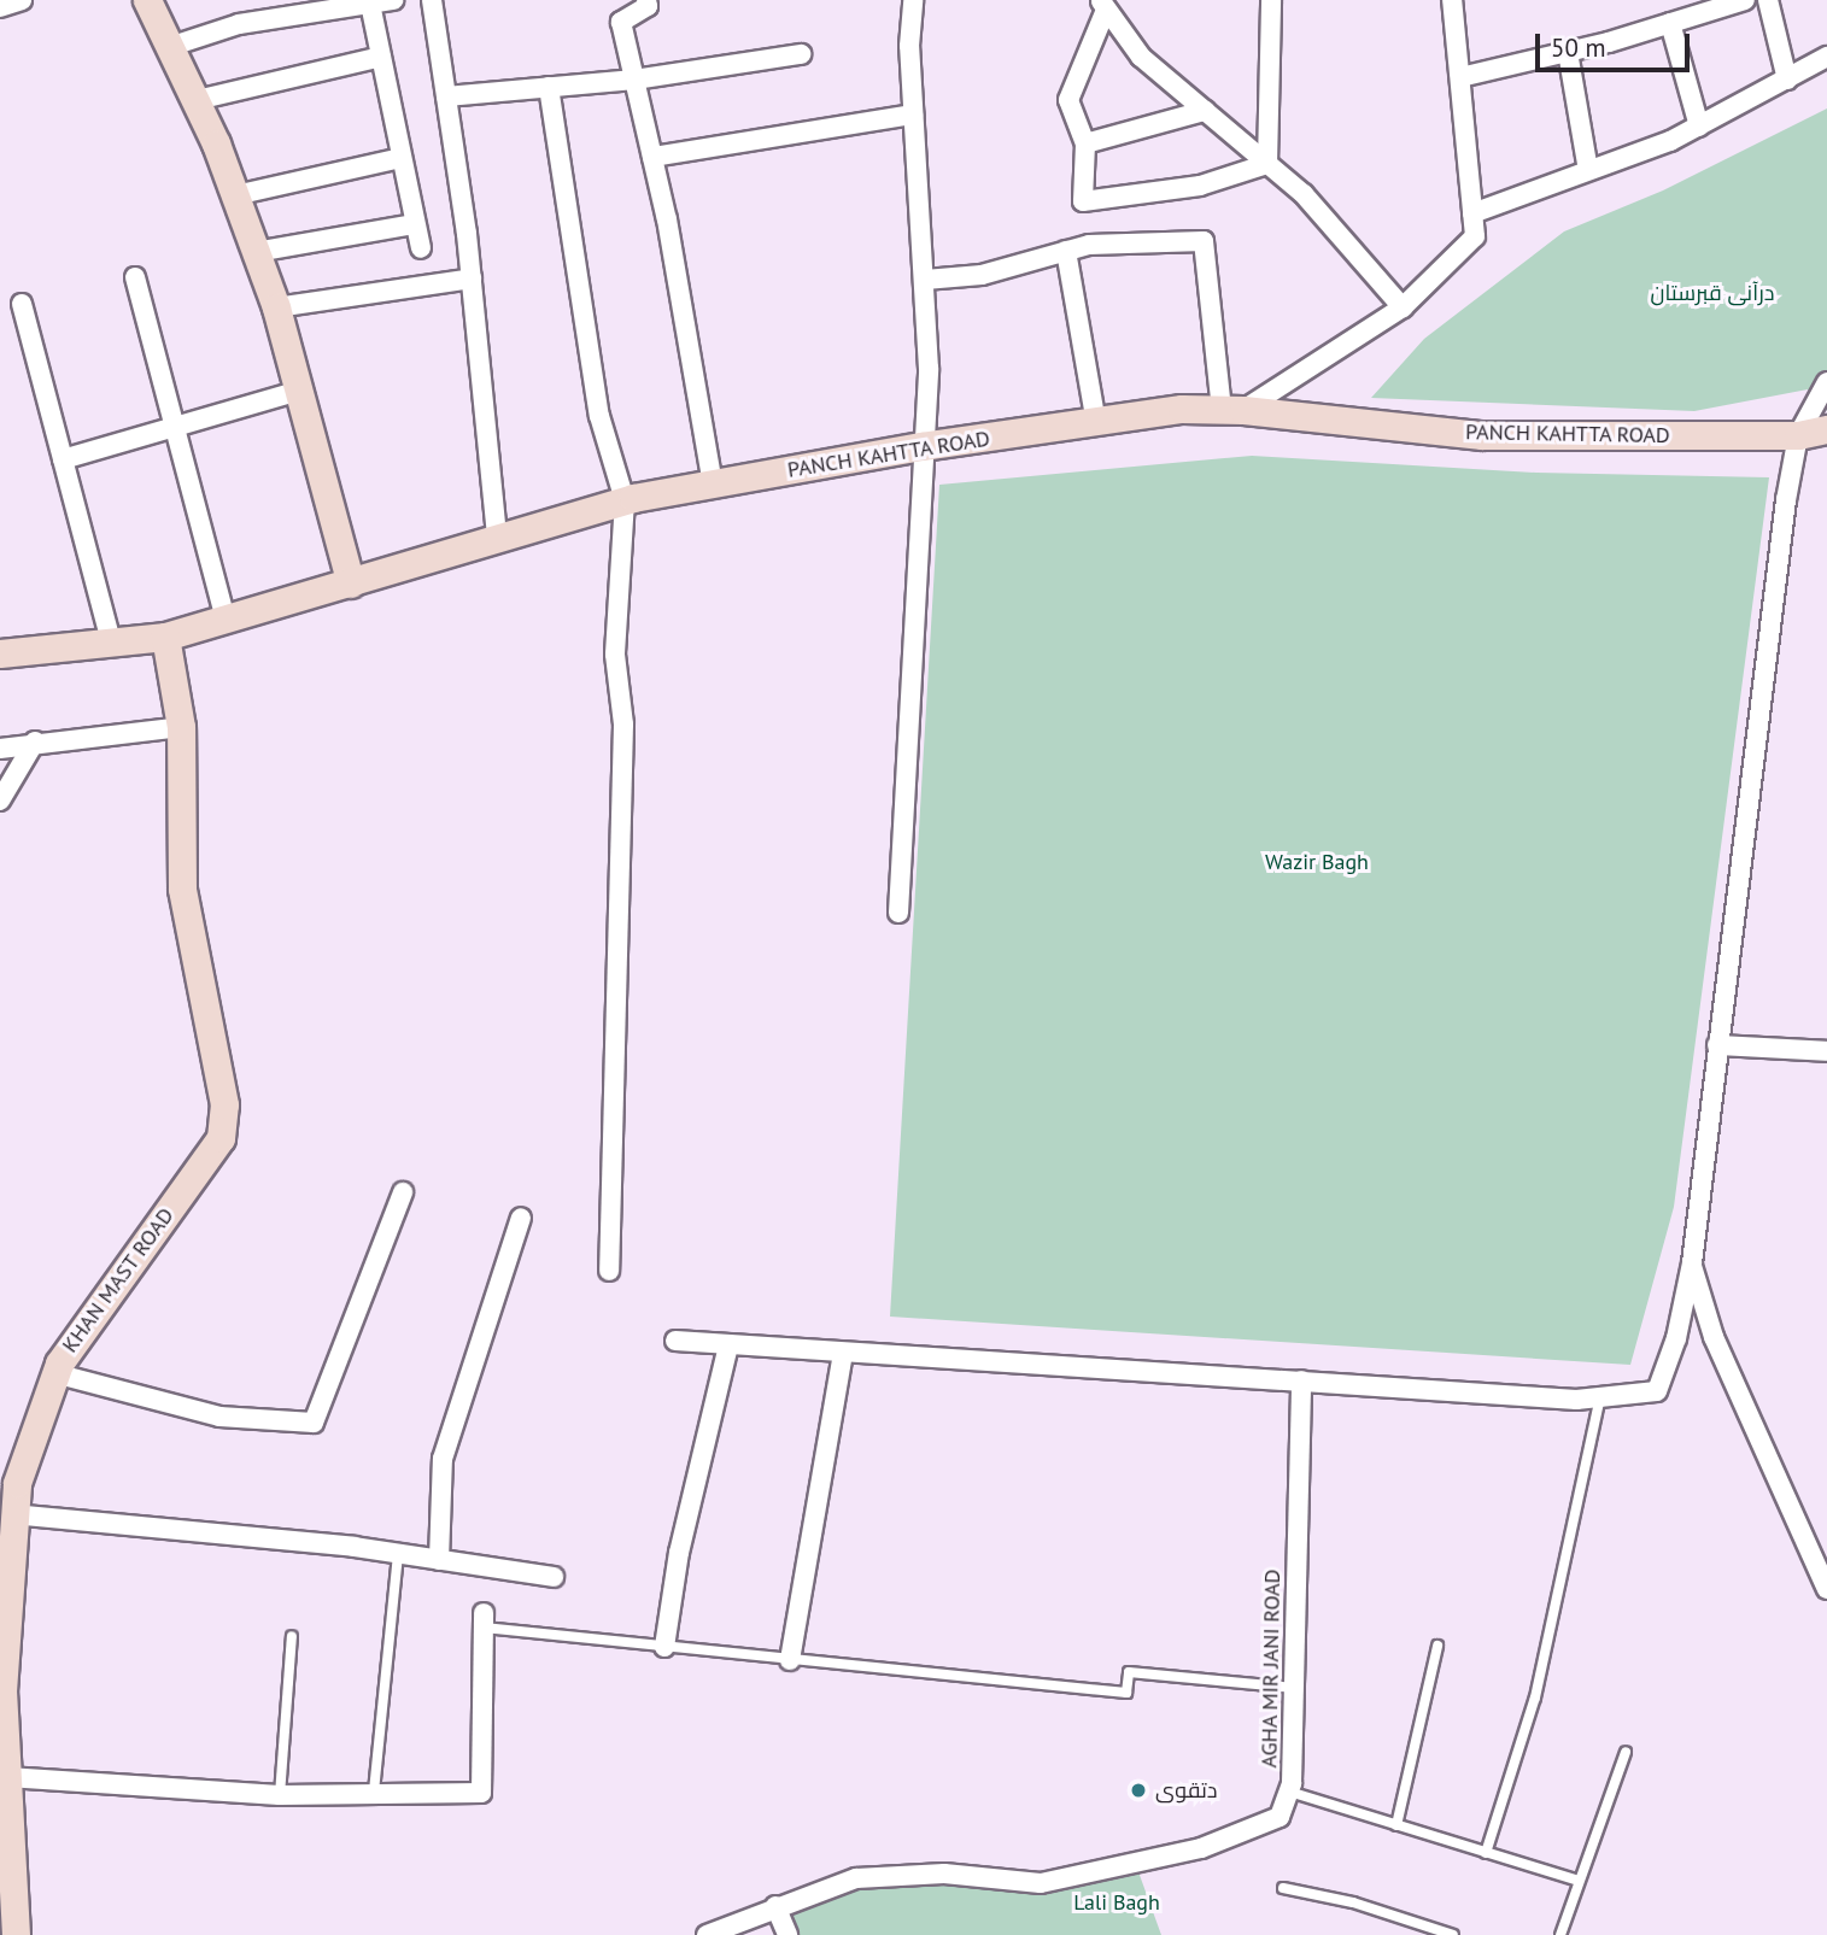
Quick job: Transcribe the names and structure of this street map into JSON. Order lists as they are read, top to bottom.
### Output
{
  "streets": {
    "main road": ["PANCH KAHTTA ROAD", "KHAN MAST ROAD"],
    "street": ["AGHA MIR JANI ROAD"]
  },
  "crossings": [
    ["PANCH KAHTTA ROAD", "KHAN MAST ROAD"]
  ],
  "parks": ["درآنی قبرستان", "Wazir Bagh", "Lali Bagh"],
  "places": ["دتقوى"],
  "scale_bar": "50 m"
}
